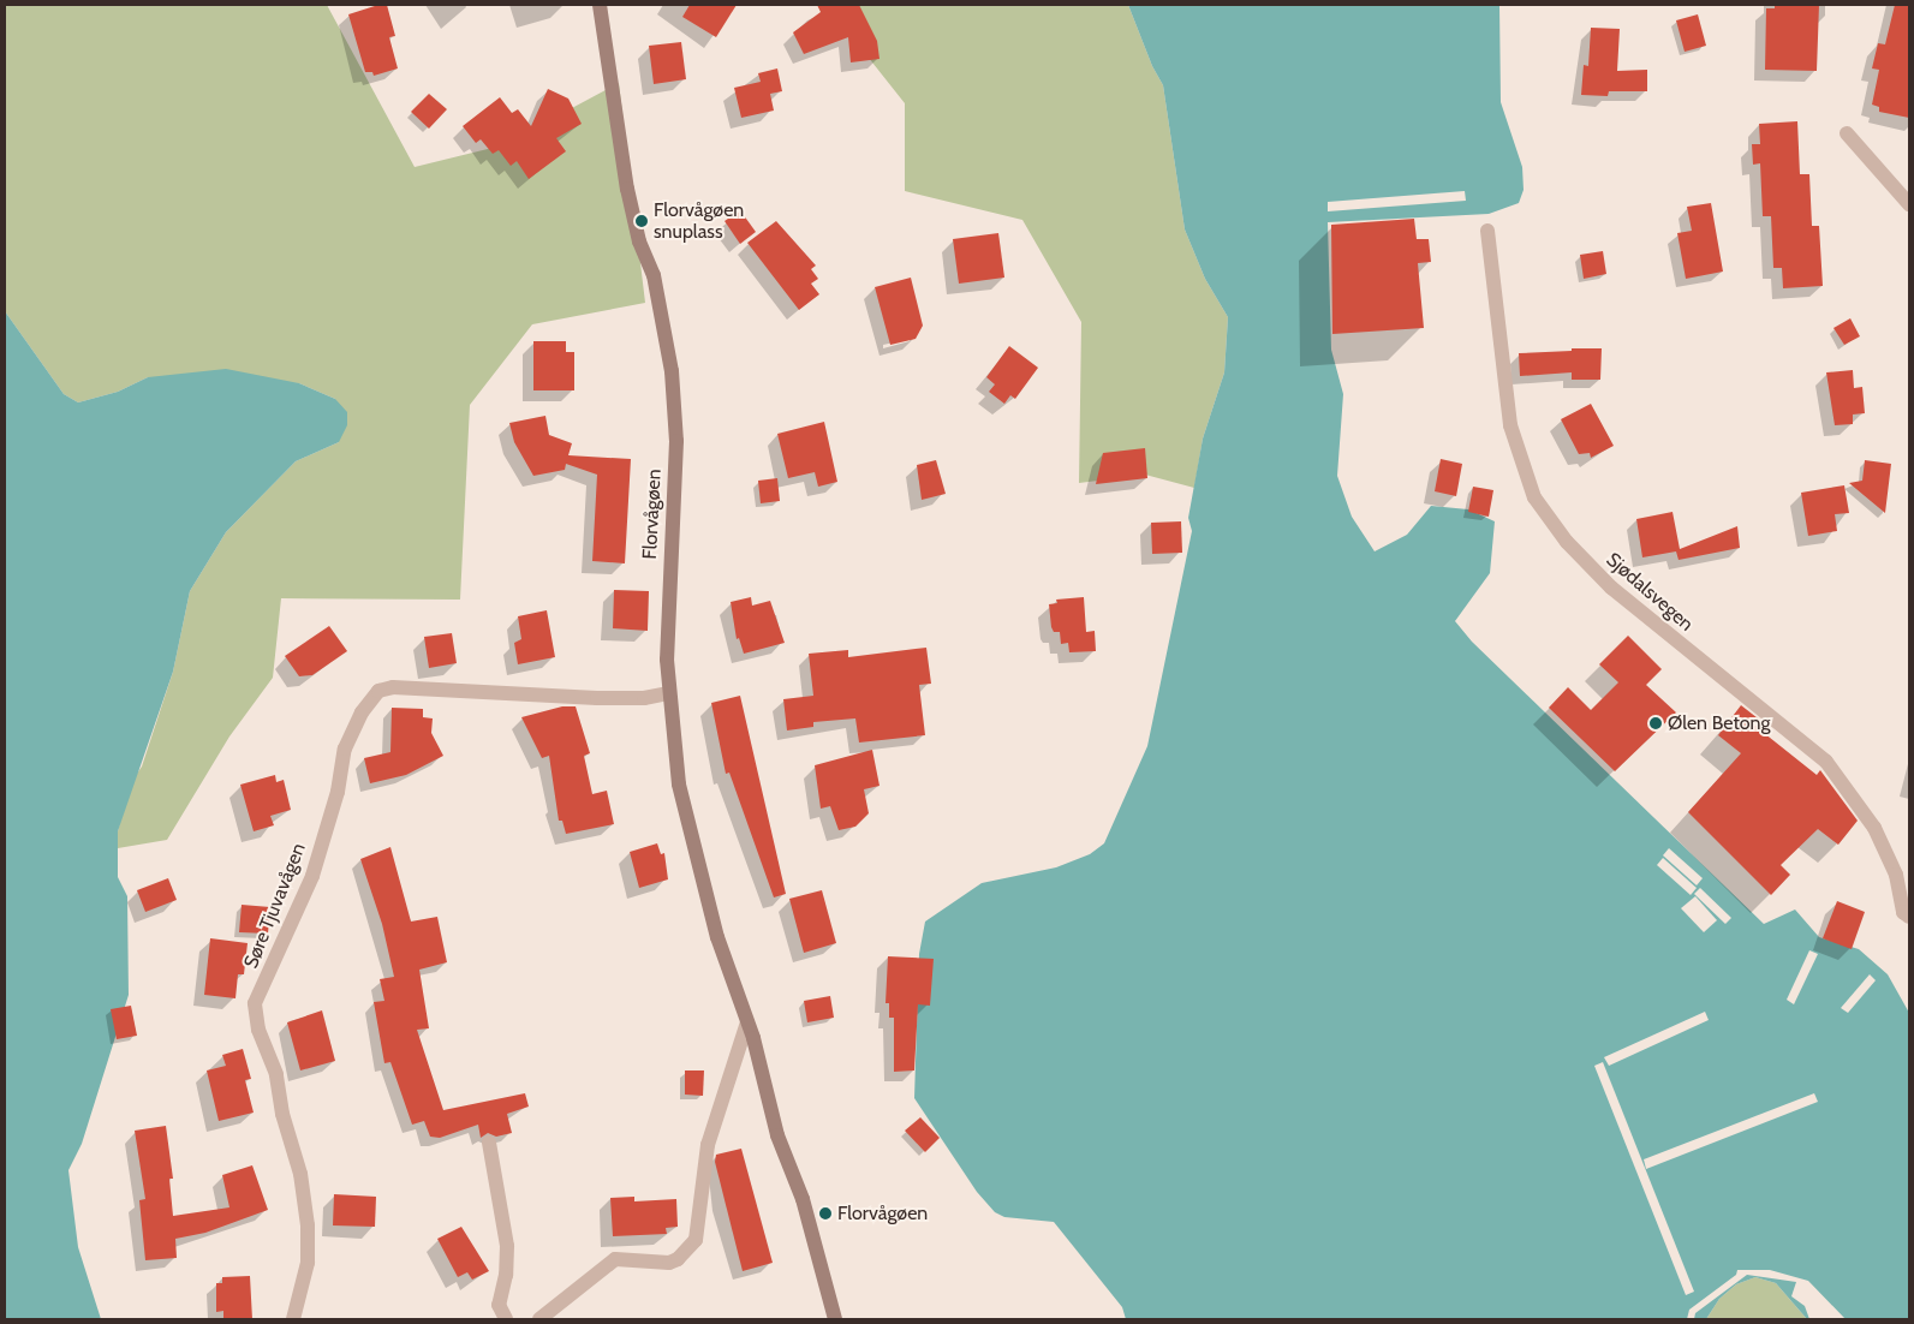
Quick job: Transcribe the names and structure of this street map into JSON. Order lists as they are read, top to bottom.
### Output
{
  "streets": {
    "main road": ["Florvågøen"],
    "street": ["Sjødalsvegen", "Søre Tjuvavågen"]
  },
  "crossings": [
    ["Florvågøen", "Søre Tjuvavågen"]
  ],
  "places": ["Florvågøen snuplass", "Ølen Betong", "Florvågøen"]
}
